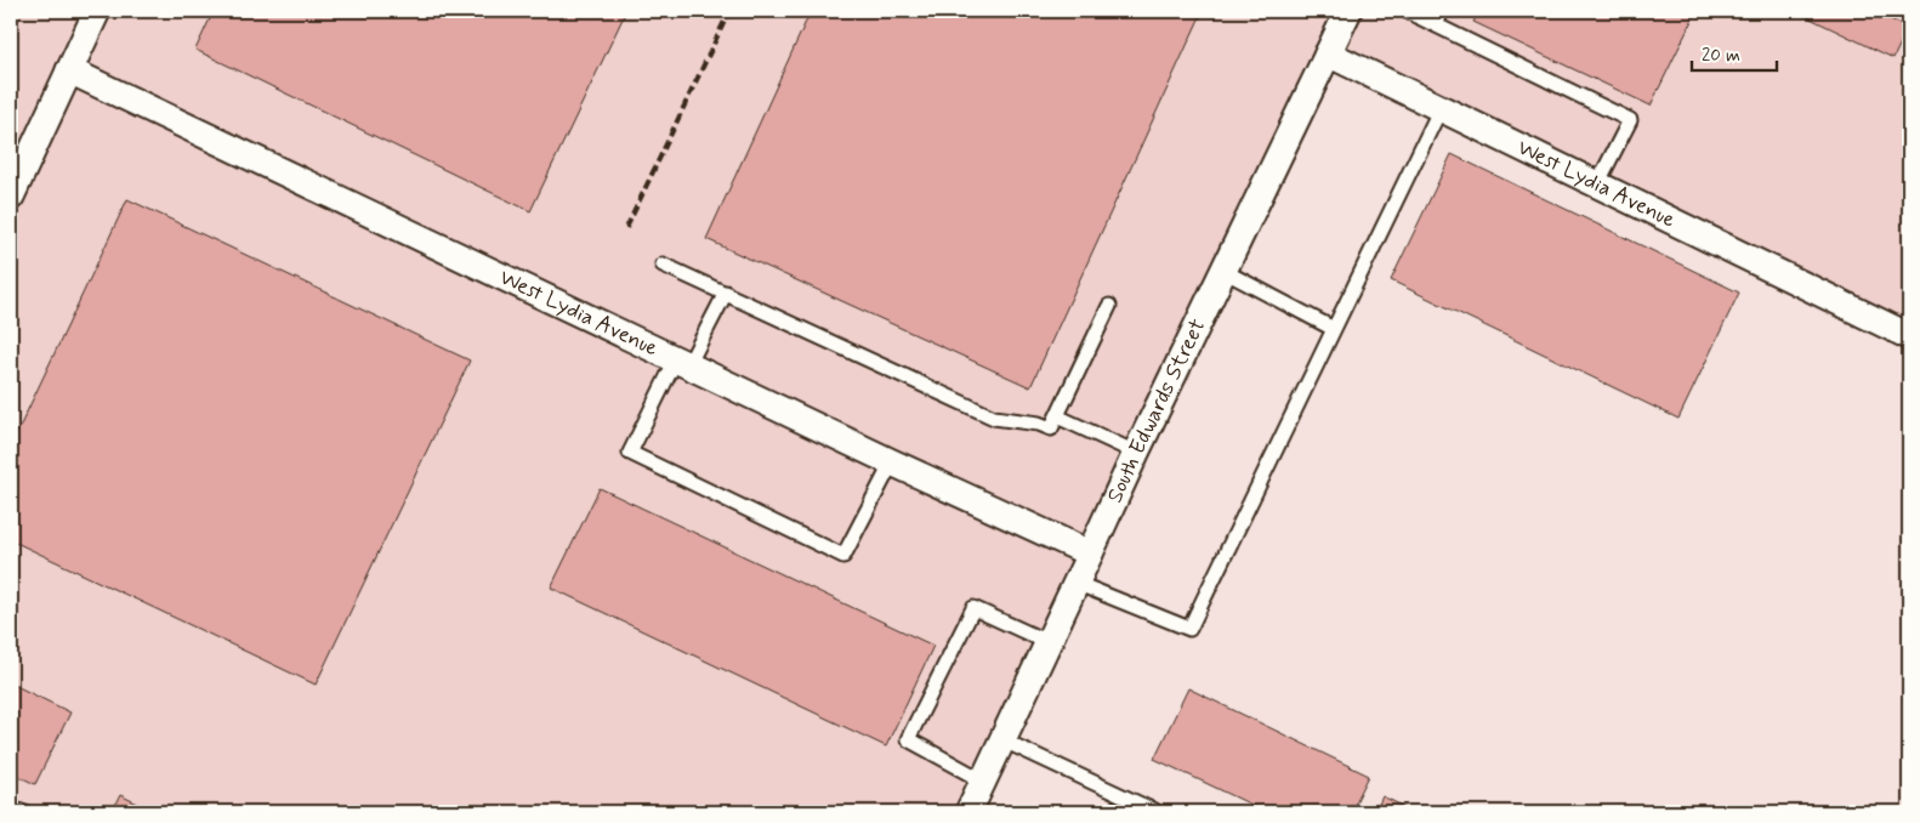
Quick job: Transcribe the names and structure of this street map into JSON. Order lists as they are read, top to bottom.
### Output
{
  "streets": {
    "street": ["West Lydia Avenue", "South Edwards Street"]
  },
  "crossings": [
    ["West Lydia Avenue", "South Edwards Street"]
  ],
  "scale_bar": "20 m"
}
